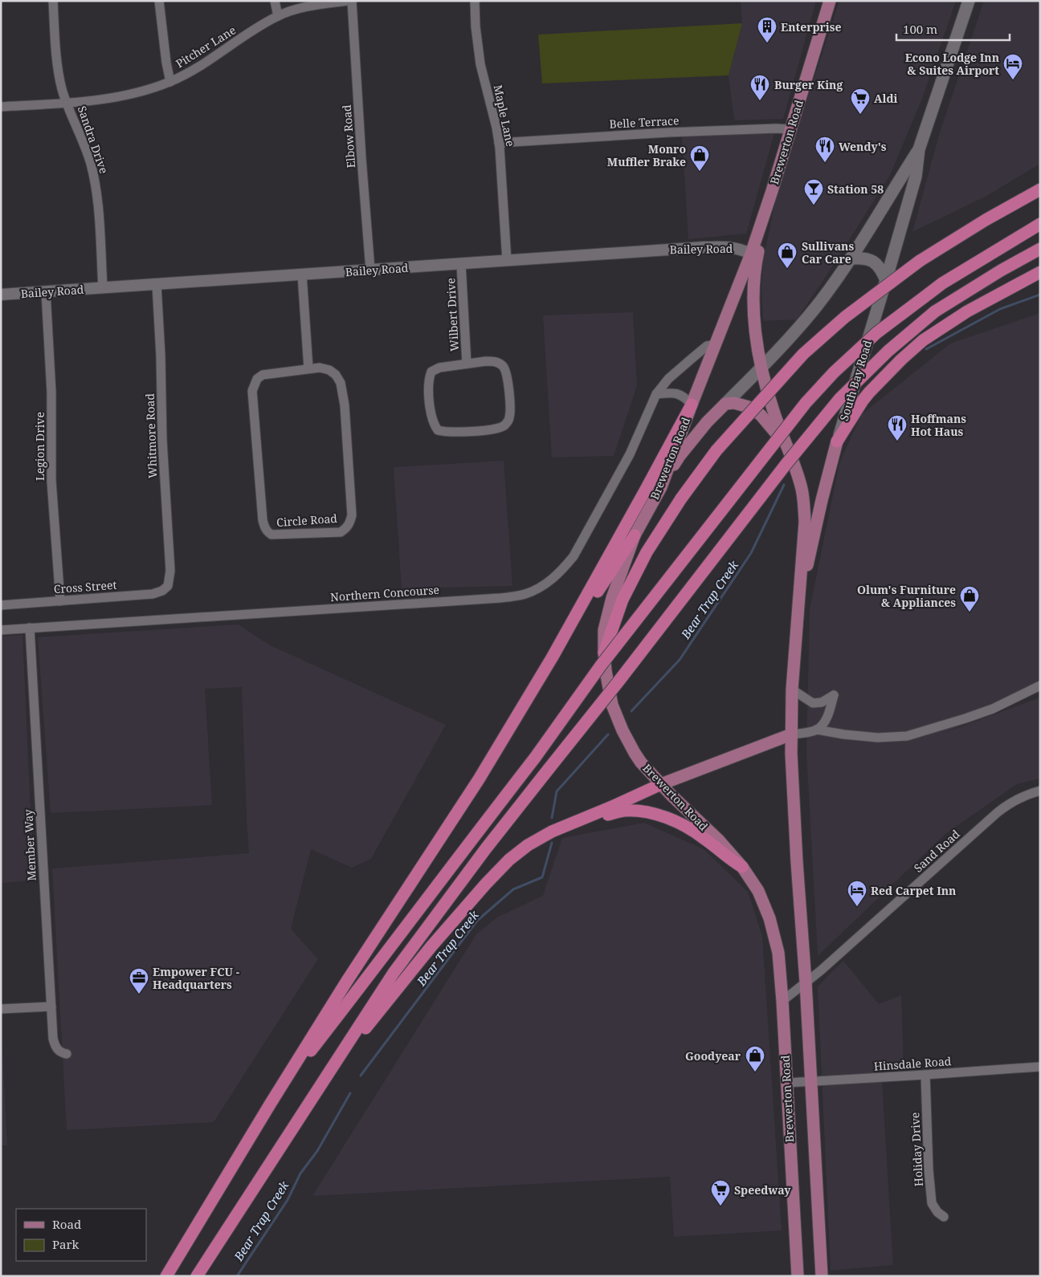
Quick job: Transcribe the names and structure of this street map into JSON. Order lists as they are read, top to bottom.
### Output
{
  "streets": {
    "main road": ["Brewerton Road", "South Bay Road"],
    "street": [
      "Pitcher Lane",
      "Maple Lane",
      "Belle Terrace",
      "Elbow Road",
      "Sandra Drive",
      "Bailey Road",
      "Wilbert Drive",
      "Whitmore Road",
      "Legion Drive",
      "Circle Road",
      "Cross Street",
      "Northern Concourse",
      "Member Way",
      "Sand Road",
      "Hinsdale Road",
      "Holiday Drive"
    ]
  },
  "crossings": [
    ["Pitcher Lane", "Sandra Drive"],
    ["Maple Lane", "Belle Terrace"],
    ["Maple Lane", "Bailey Road"],
    ["Belle Terrace", "Brewerton Road"],
    ["Elbow Road", "Bailey Road"],
    ["Sandra Drive", "Bailey Road"],
    ["Brewerton Road", "Bailey Road"],
    ["Brewerton Road", "South Bay Road"],
    ["Brewerton Road", "Northern Concourse"],
    ["Brewerton Road", "Sand Road"],
    ["Brewerton Road", "Hinsdale Road"],
    ["Bailey Road", "Wilbert Drive"],
    ["Bailey Road", "Whitmore Road"],
    ["Bailey Road", "Legion Drive"],
    ["Whitmore Road", "Cross Street"],
    ["Legion Drive", "Cross Street"],
    ["Northern Concourse", "Member Way"],
    ["Hinsdale Road", "Holiday Drive"]
  ],
  "water": ["Bear Trap Creek"],
  "places": {
    "building": ["Enterprise"],
    "hotel": ["Econo Lodge Inn & Suites Airport", "Red Carpet Inn"],
    "restaurant": ["Burger King", "Wendy's", "Hoffmans Hot Haus"],
    "supermarket": ["Aldi", "Speedway"],
    "shop": [
      "Monro Muffler Brake",
      "Sullivans Car Care",
      "Olum's Furniture & Appliances",
      "Goodyear"
    ],
    "bar": ["Station 58"],
    "office": ["Empower FCU - Headquarters"]
  },
  "legend": ["Road", "Park"],
  "scale_bar": "100 m"
}
